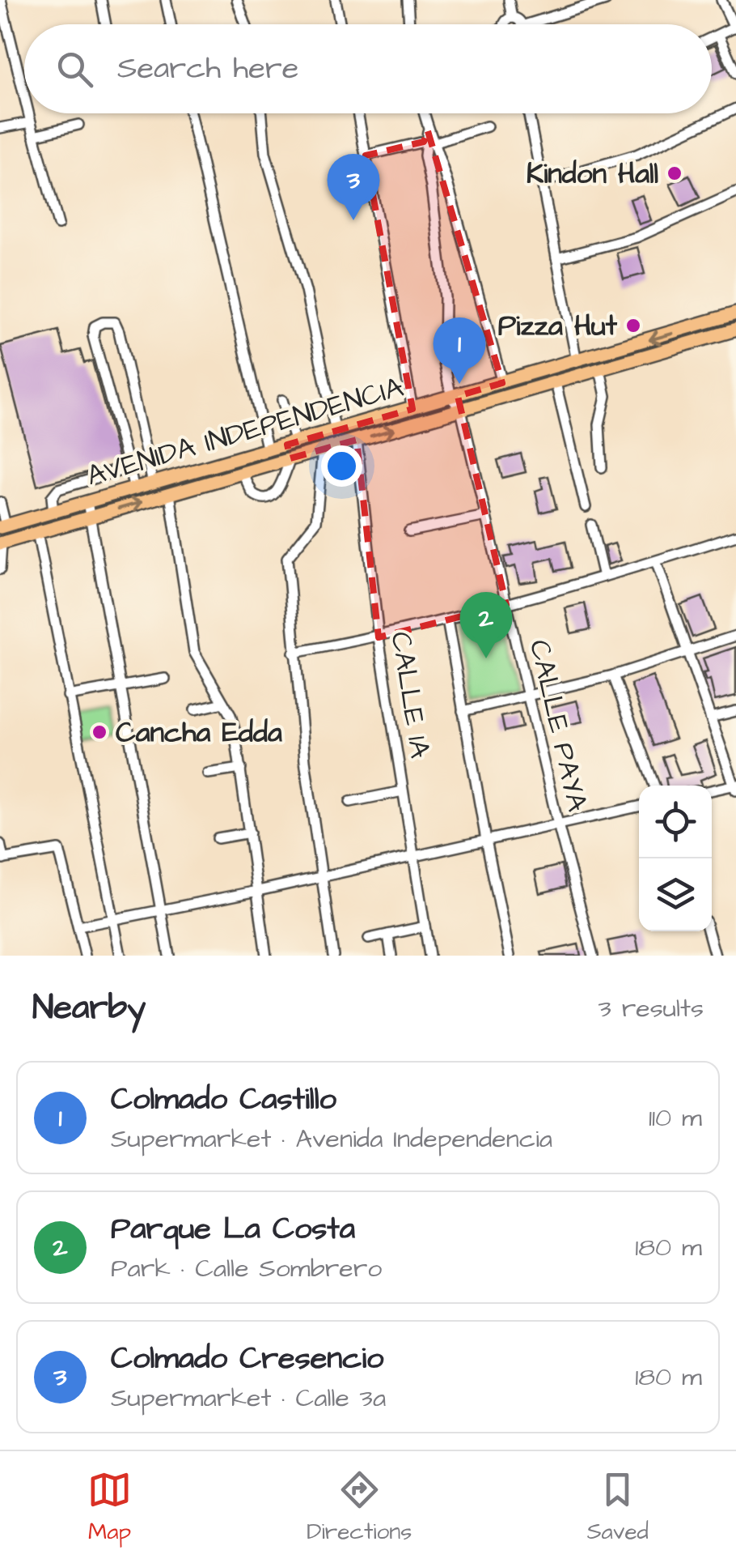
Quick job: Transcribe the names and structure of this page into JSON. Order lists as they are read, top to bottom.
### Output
{
  "streets": {
    "main road": ["AVENIDA INDEPENDENCIA"],
    "street": ["CALLE 1A", "CALLE PAYA"]
  },
  "crossings": [
    ["AVENIDA INDEPENDENCIA", "CALLE 1A"],
    ["AVENIDA INDEPENDENCIA", "CALLE PAYA"]
  ],
  "places": ["Kindon Hall", "Pizza Hut", "Cancha Edda"],
  "page": {
    "search": "Search here",
    "pins": ["3", "1", "2"],
    "heading": ["Nearby", "3 results"],
    "list": [
      {
        "mark": "1",
        "name": "Colmado Castillo",
        "note": "Supermarket · Avenida Independencia",
        "value": "110 m"
      },
      {
        "mark": "2",
        "name": "Parque La Costa",
        "note": "Park · Calle Sombrero",
        "value": "180 m"
      },
      {
        "mark": "3",
        "name": "Colmado Cresencio",
        "note": "Supermarket · Calle 3a",
        "value": "180 m"
      }
    ],
    "nav": ["Map", "Directions", "Saved"]
  }
}
